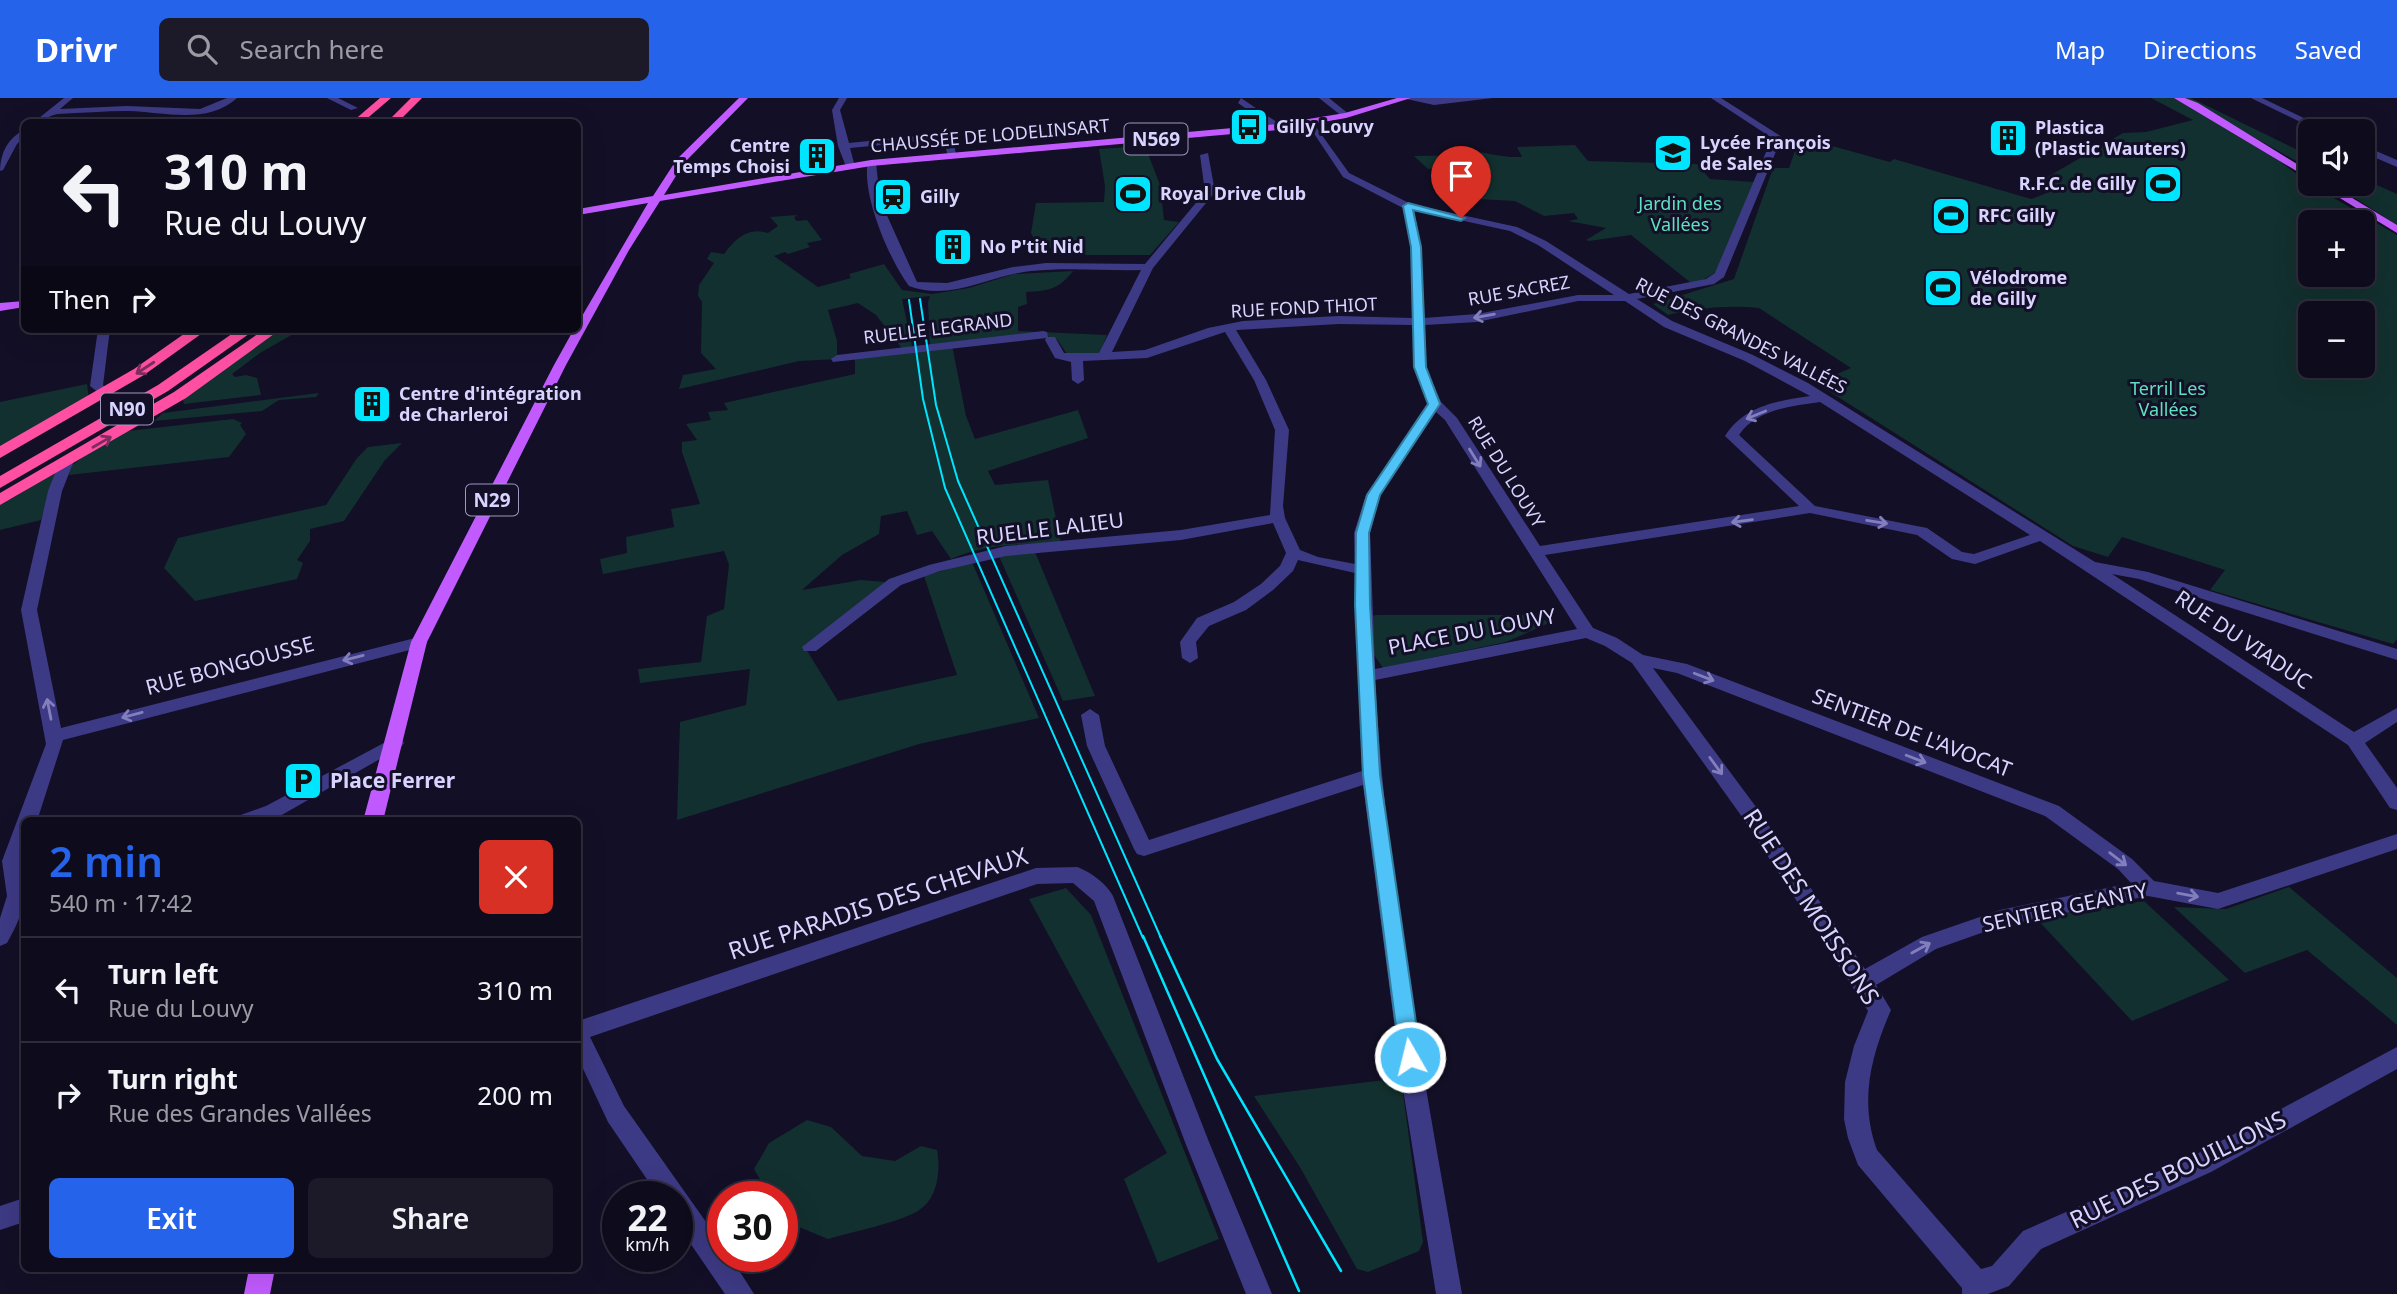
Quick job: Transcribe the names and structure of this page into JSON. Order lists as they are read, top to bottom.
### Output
{
  "streets": {
    "highway": ["N90"],
    "main road": ["CHAUSSÉE DE LODELINSART", "N569", "N29"],
    "street": [
      "RUE SACREZ",
      "RUE FOND THIOT",
      "RUELLE LEGRAND",
      "RUE DES GRANDES VALLÉES",
      "RUE DU LOUVY",
      "RUELLE LALIEU",
      "PLACE DU LOUVY",
      "RUE DU VIADUC",
      "RUE BONGOUSSE",
      "SENTIER DE L'AVOCAT",
      "RUE PARADIS DES CHEVAUX",
      "RUE DES MOISSONS",
      "SENTIER GEANTY",
      "RUE DES BOUILLONS"
    ]
  },
  "crossings": [
    ["CHAUSSÉE DE LODELINSART", "N569"],
    ["CHAUSSÉE DE LODELINSART", "N29"],
    ["N569", "N29"],
    ["RUE SACREZ", "RUE FOND THIOT"],
    ["RUE SACREZ", "RUE DES GRANDES VALLÉES"],
    ["RUE SACREZ", "RUE DU LOUVY"],
    ["RUE FOND THIOT", "RUELLE LEGRAND"],
    ["RUE FOND THIOT", "RUE DU LOUVY"],
    ["RUE DES GRANDES VALLÉES", "RUE DU LOUVY"],
    ["RUE DES GRANDES VALLÉES", "RUE DU VIADUC"],
    ["RUE DU LOUVY", "PLACE DU LOUVY"],
    ["RUE DU LOUVY", "RUE DES MOISSONS"],
    ["N29", "RUE BONGOUSSE"],
    ["PLACE DU LOUVY", "RUE DES MOISSONS"],
    ["SENTIER DE L'AVOCAT", "RUE DES MOISSONS"],
    ["SENTIER DE L'AVOCAT", "SENTIER GEANTY"],
    ["RUE DES MOISSONS", "SENTIER GEANTY"],
    ["RUE DES MOISSONS", "RUE DES BOUILLONS"]
  ],
  "one_way": [
    "RUE SACREZ",
    "RUE DU LOUVY",
    "SENTIER DE L'AVOCAT",
    "RUE DES MOISSONS",
    "SENTIER GEANTY"
  ],
  "parks": ["Jardin des Vallées", "Terril Les Vallées"],
  "places": {
    "bus stop": ["Gilly Louvy"],
    "building": [
      "Plastica (Plastic Wauters)",
      "Centre Temps Choisi",
      "No P'tit Nid",
      "Centre d'intégration de Charleroi"
    ],
    "school or university": ["Lycée François de Sales"],
    "sports": [
      "R.F.C. de Gilly",
      "Royal Drive Club",
      "RFC Gilly",
      "Vélodrome de Gilly"
    ],
    "station": ["Gilly"],
    "parking": ["Place Ferrer"]
  },
  "page": {
    "header": "Drivr",
    "search": "Search here",
    "nav": ["Map", "Directions", "Saved"],
    "map_buttons": ["+", "−"],
    "turn": ["310 m", "Rue du Louvy"],
    "then": "Then",
    "heading": ["2 min", "540 m · 17:42"],
    "list": [
      {
        "name": "Turn left",
        "note": "Rue du Louvy",
        "value": "310 m"
      },
      {
        "name": "Turn right",
        "note": "Rue des Grandes Vallées",
        "value": "200 m"
      }
    ],
    "buttons": ["Exit", "Share"],
    "speed": "22 km/h",
    "limit": "30"
  }
}
